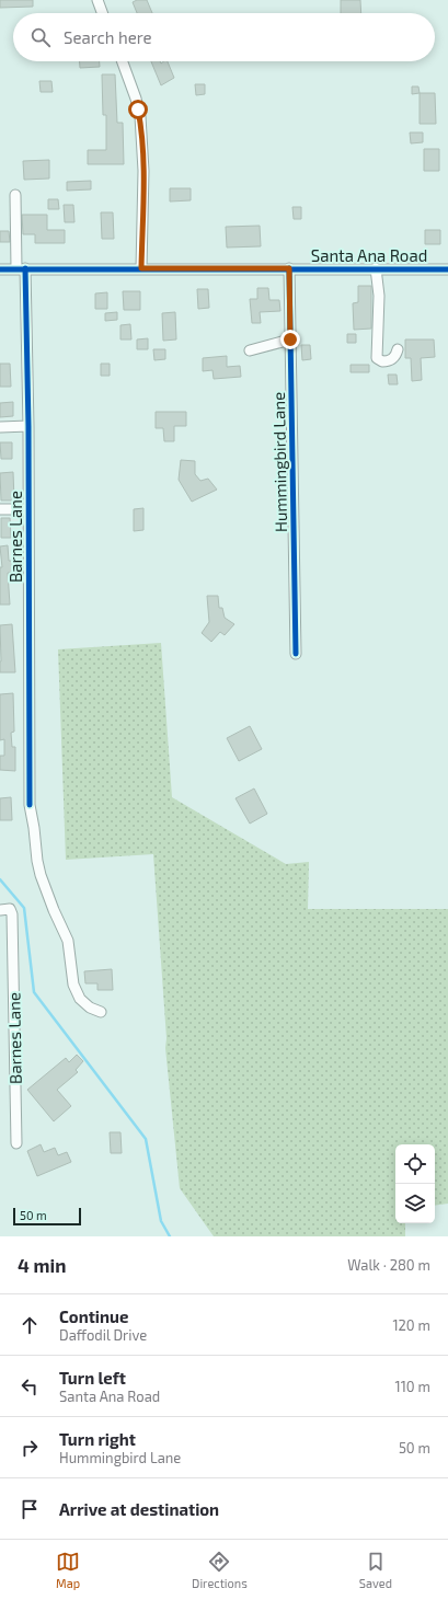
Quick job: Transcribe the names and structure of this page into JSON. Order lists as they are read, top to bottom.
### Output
{
  "streets": {
    "street": ["Santa Ana Road", "Hummingbird Lane", "Barnes Lane"]
  },
  "crossings": [
    ["Santa Ana Road", "Hummingbird Lane"],
    ["Santa Ana Road", "Barnes Lane"]
  ],
  "scale_bar": "50 m",
  "page": {
    "search": "Search here",
    "scale": "50 m",
    "heading": ["4 min", "Walk · 280 m"],
    "list": [
      ["Continue", "Daffodil Drive", "120 m"],
      ["Turn left", "Santa Ana Road", "110 m"],
      ["Turn right", "Hummingbird Lane", "50 m"],
      "Arrive at destination"
    ],
    "nav": ["Map", "Directions", "Saved"]
  }
}
